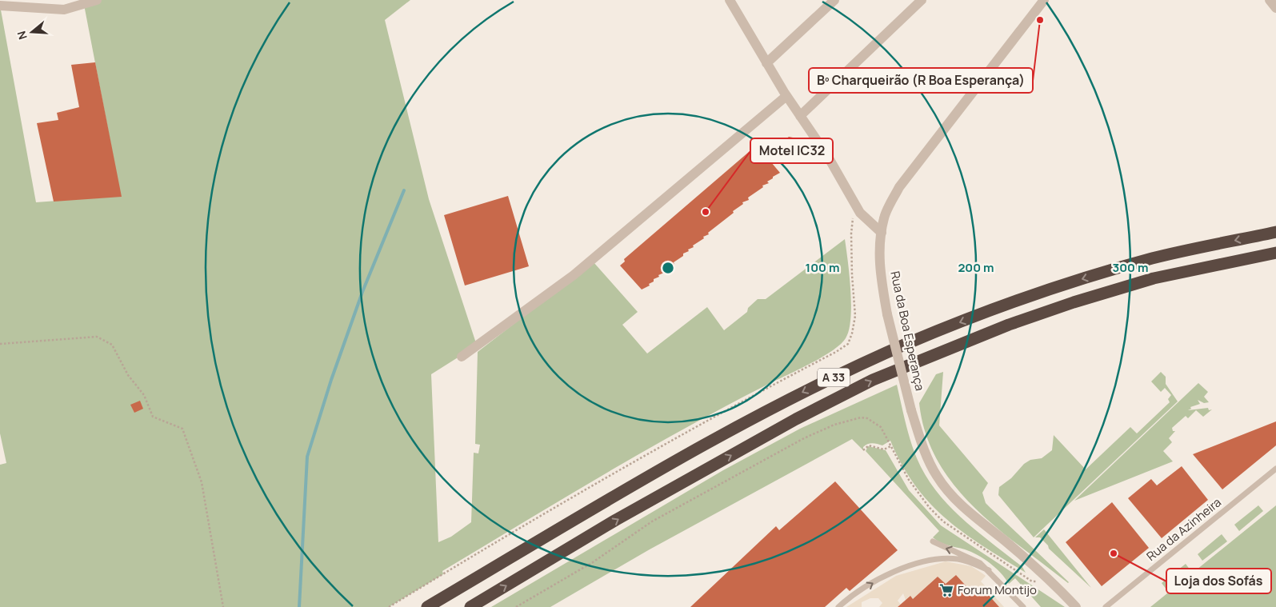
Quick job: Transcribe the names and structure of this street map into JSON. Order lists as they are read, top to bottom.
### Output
{
  "streets": {
    "highway": ["A 33"],
    "street": ["Rua da Boa Esperança"],
    "lane": ["Rua da Azinheira"]
  },
  "places": {
    "other": ["Bº Charqueirão (R Boa Esperança)", "Motel IC32", "Loja dos Sofás"],
    "supermarket": ["Forum Montijo"]
  },
  "north": "left",
  "rings": ["100 m", "200 m", "300 m"]
}
